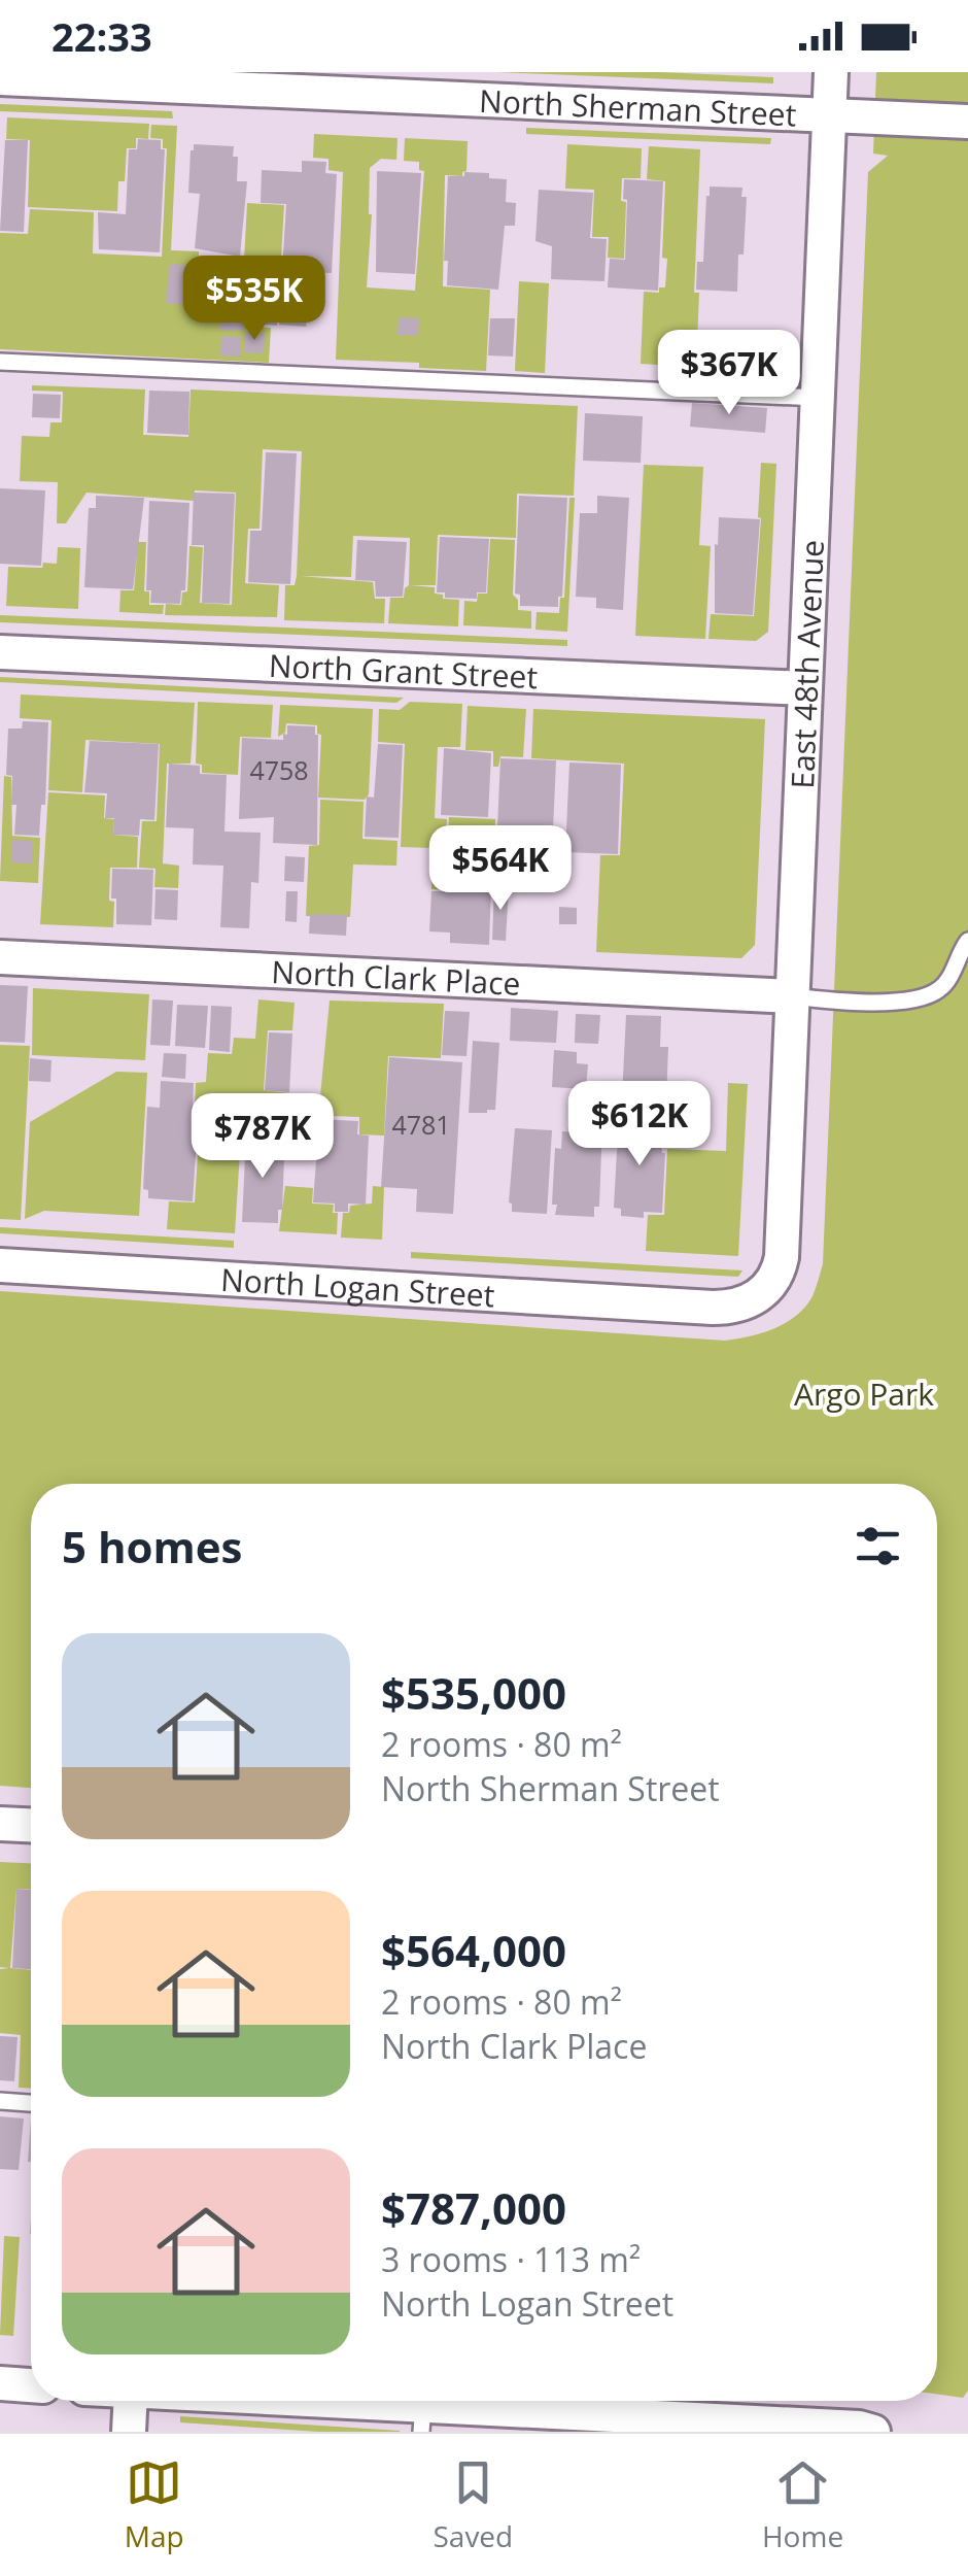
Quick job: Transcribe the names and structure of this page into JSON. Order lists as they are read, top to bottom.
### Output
{
  "streets": {
    "street": [
      "North Sherman Street",
      "East 48th Avenue",
      "North Grant Street",
      "North Clark Place",
      "North Logan Street"
    ]
  },
  "crossings": [
    ["North Sherman Street", "East 48th Avenue"],
    ["East 48th Avenue", "North Grant Street"],
    ["East 48th Avenue", "North Clark Place"],
    ["East 48th Avenue", "North Logan Street"]
  ],
  "parks": ["Argo Park"],
  "house_numbers": ["4758", "4781"],
  "page": {
    "status": "22:33",
    "price": [
      "$535K",
      "$367K",
      "$564K",
      "$612K",
      "$787K"
    ],
    "heading": "5 homes",
    "list": [
      {
        "name": "$535,000",
        "note": "2 rooms · 80 m² · North Sherman Street"
      },
      {
        "name": "$564,000",
        "note": "2 rooms · 80 m² · North Clark Place"
      },
      {
        "name": "$787,000",
        "note": "3 rooms · 113 m² · North Logan Street"
      }
    ],
    "tabs": ["Map", "Saved", "Home"]
  }
}
